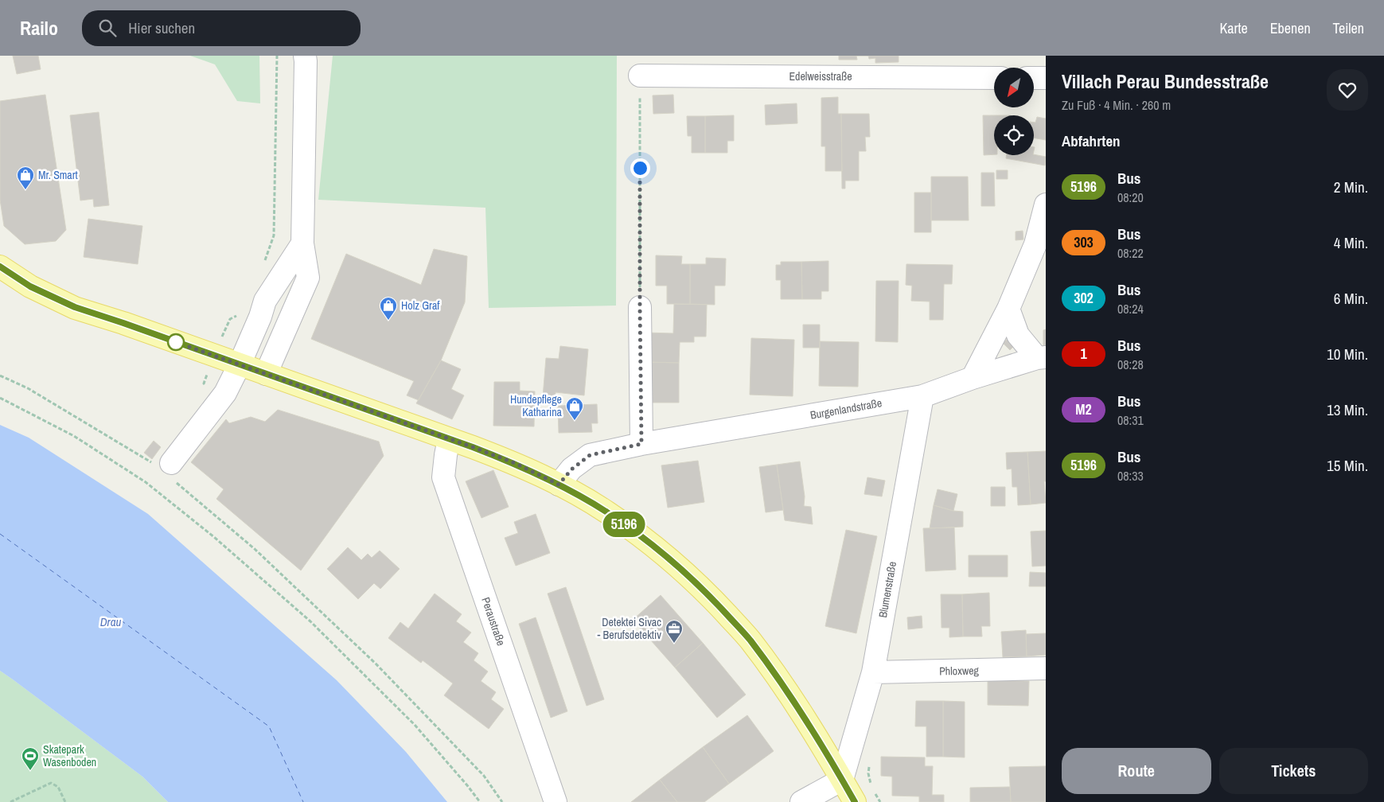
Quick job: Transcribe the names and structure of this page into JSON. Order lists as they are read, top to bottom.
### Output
{
  "streets": {
    "street": [
      "Edelweisstraße",
      "Burgenlandstraße",
      "Blumenstraße",
      "Peraustraße",
      "Phloxweg"
    ]
  },
  "crossings": [
    ["Burgenlandstraße", "Blumenstraße"],
    ["Blumenstraße", "Phloxweg"]
  ],
  "water": ["Drau"],
  "places": {
    "shop": ["Mr. Smart", "Holz Graf", "Hundepflege Katharina"],
    "office": ["Detektei Sivac - Berufsdetektiv"],
    "sports": ["Skatepark Wasenboden"]
  },
  "lines": ["bus line 5196"],
  "north": "bottom left",
  "page": {
    "header": "Railo",
    "search": "Hier suchen",
    "nav": ["Karte", "Ebenen", "Teilen"],
    "on_map": "5196",
    "heading": [
      ["Villach Perau Bundesstraße", "Zu Fuß · 4 Min. · 260 m"],
      "Abfahrten"
    ],
    "list": [
      {
        "mark": "5196",
        "name": "Bus",
        "note": "08:20",
        "value": "2 Min."
      },
      {
        "mark": "303",
        "name": "Bus",
        "note": "08:22",
        "value": "4 Min."
      },
      {
        "mark": "302",
        "name": "Bus",
        "note": "08:24",
        "value": "6 Min."
      },
      {
        "mark": "1",
        "name": "Bus",
        "note": "08:28",
        "value": "10 Min."
      },
      {
        "mark": "M2",
        "name": "Bus",
        "note": "08:31",
        "value": "13 Min."
      },
      {
        "mark": "5196",
        "name": "Bus",
        "note": "08:33",
        "value": "15 Min."
      }
    ],
    "buttons": ["Route", "Tickets"]
  }
}
